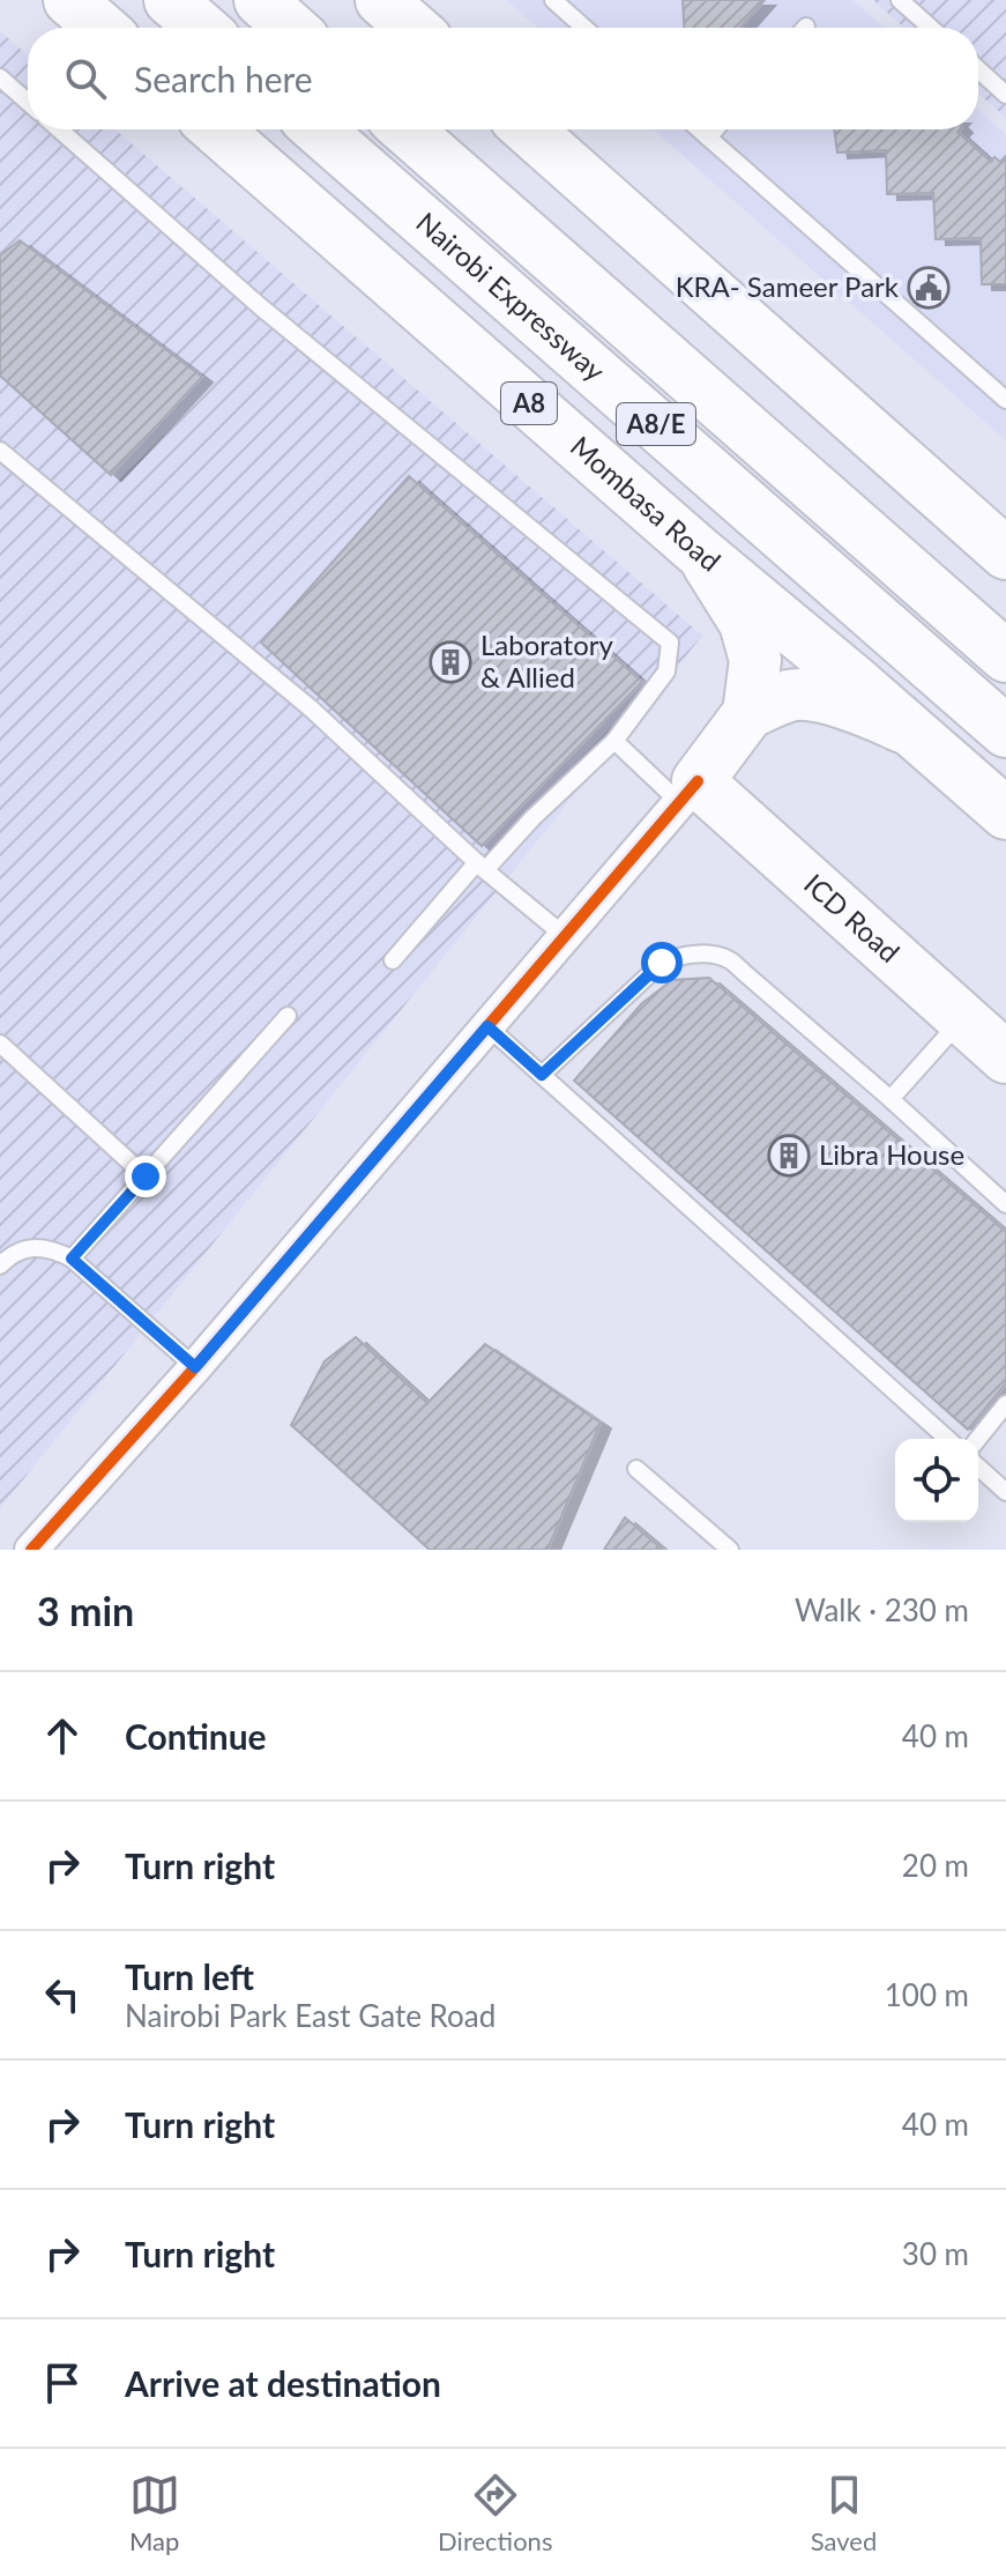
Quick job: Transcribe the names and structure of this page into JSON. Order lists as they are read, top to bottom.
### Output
{
  "streets": {
    "main road": [
      "Nairobi Expressway",
      "A8",
      "A8/E",
      "Mombasa Road",
      "ICD Road"
    ]
  },
  "places": {
    "public building": ["KRA- Sameer Park"],
    "building": ["Laboratory & Allied", "Libra House"]
  },
  "page": {
    "search": "Search here",
    "heading": ["3 min", "Walk · 230 m"],
    "list": [
      ["Continue", "40 m"],
      ["Turn right", "20 m"],
      ["Turn left", "Nairobi Park East Gate Road", "100 m"],
      ["Turn right", "40 m"],
      ["Turn right", "30 m"],
      "Arrive at destination"
    ],
    "nav": ["Map", "Directions", "Saved"]
  }
}
